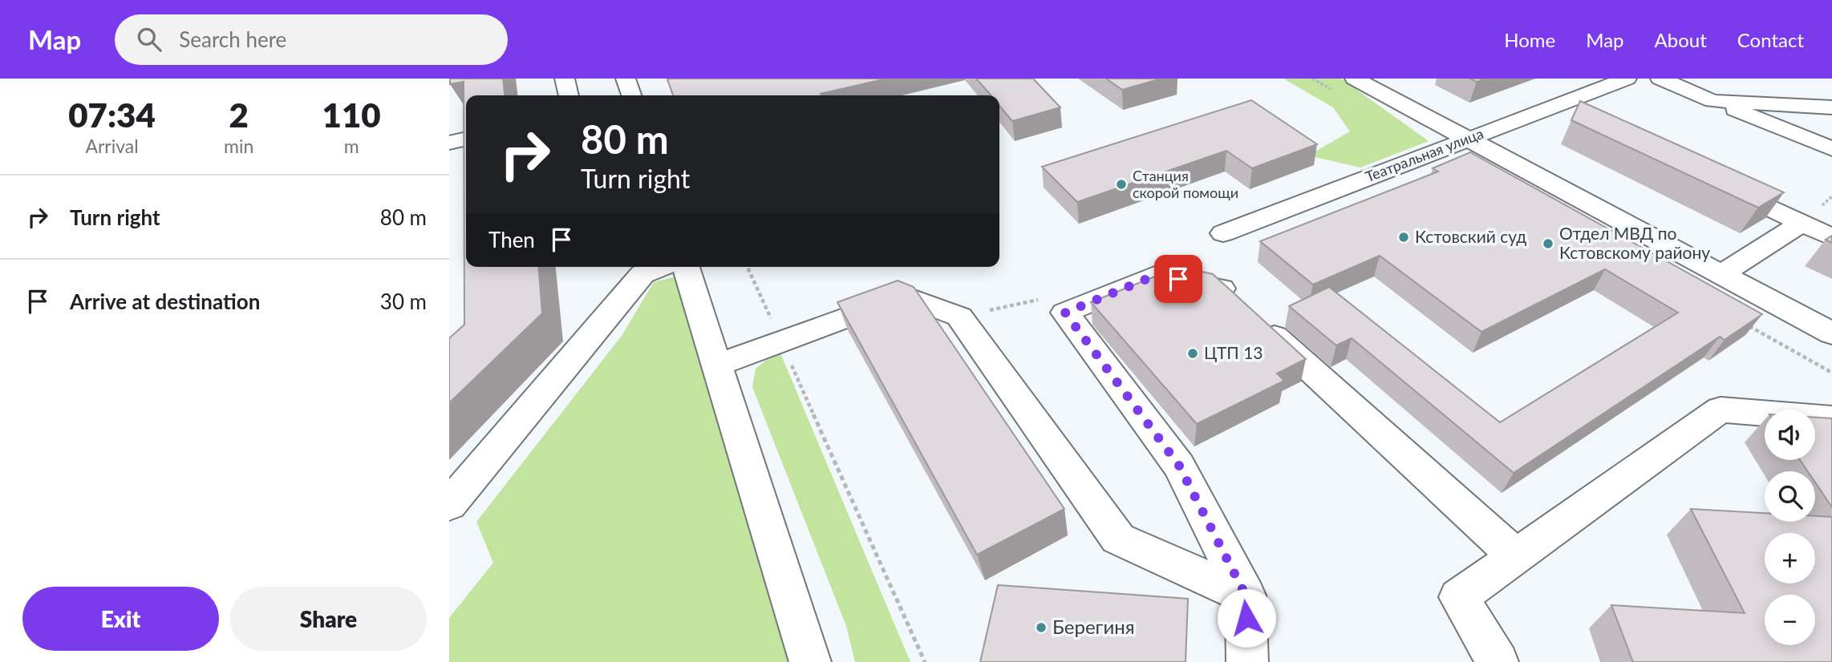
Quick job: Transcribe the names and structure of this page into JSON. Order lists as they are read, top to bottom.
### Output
{
  "streets": {
    "street": ["Театральная улица"]
  },
  "places": [
    "Станция скорой помощи",
    "Кстовский суд",
    "Отдел МВД по Кстовскому району",
    "ЦТП 13",
    "Берегиня"
  ],
  "page": {
    "header": "Map",
    "search": "Search here",
    "nav": [
      "Home",
      "Map",
      "About",
      "Contact"
    ],
    "eta": [
      "07:34",
      "Arrival",
      "2",
      "min",
      "110",
      "m"
    ],
    "turn": ["80 m", "Turn right"],
    "list": [
      {
        "name": "Turn right",
        "value": "80 m"
      },
      {
        "name": "Arrive at destination",
        "value": "30 m"
      }
    ],
    "then": "Then",
    "map_buttons": ["+", "−"],
    "buttons": ["Exit", "Share"]
  }
}
